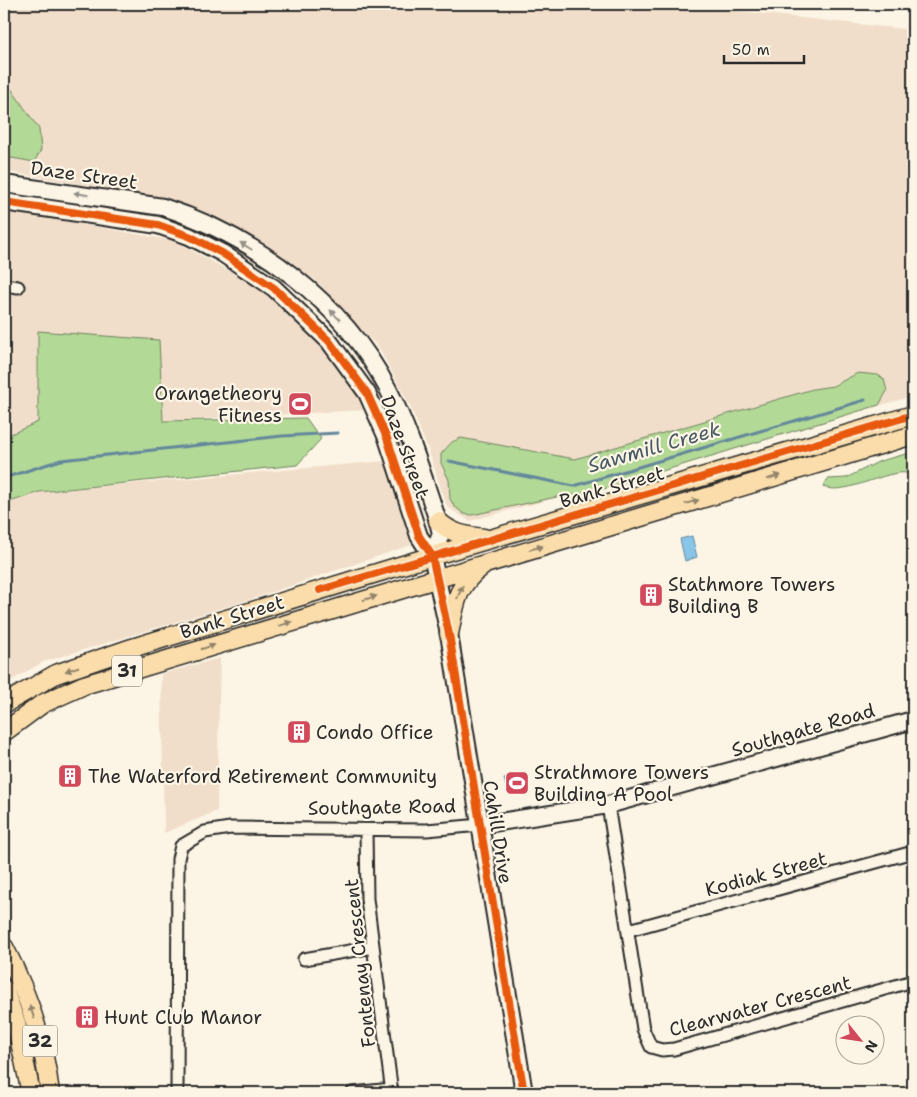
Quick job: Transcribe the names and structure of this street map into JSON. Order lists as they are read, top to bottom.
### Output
{
  "streets": {
    "main road": ["Bank Street", "31", "32"],
    "street": [
      "Daze Street",
      "Southgate Road",
      "Cahill Drive",
      "Kodiak Street",
      "Fontenay Crescent",
      "Clearwater Crescent"
    ]
  },
  "crossings": [
    ["Daze Street", "Bank Street"],
    ["Daze Street", "Cahill Drive"],
    ["Bank Street", "Cahill Drive"],
    ["Southgate Road", "Cahill Drive"],
    ["Southgate Road", "Fontenay Crescent"],
    ["Southgate Road", "Clearwater Crescent"],
    ["Kodiak Street", "Clearwater Crescent"]
  ],
  "water": ["Sawmill Creek"],
  "places": {
    "sports": ["Orangetheory Fitness", "Strathmore Towers Building A Pool"],
    "building": [
      "Stathmore Towers Building B",
      "Condo Office",
      "The Waterford Retirement Community",
      "Hunt Club Manor"
    ]
  },
  "scale_bar": "50 m",
  "north": "bottom right"
}
